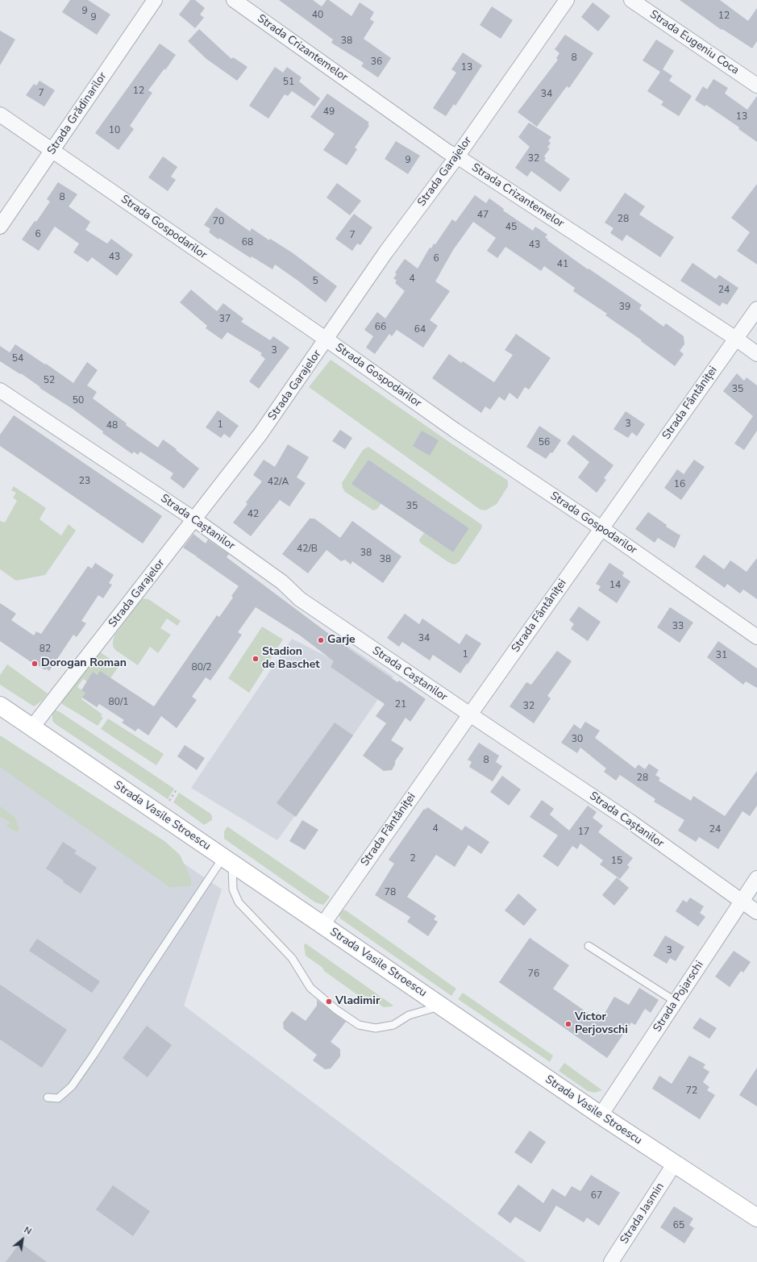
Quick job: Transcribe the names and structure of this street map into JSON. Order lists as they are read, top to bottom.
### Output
{
  "streets": {
    "main road": ["Strada Vasile Stroescu"],
    "street": [
      "Strada Eugeniu Coca",
      "Strada Crizantemelor",
      "Strada Grădinarilor",
      "Strada Garajelor",
      "Strada Gospodarilor",
      "Strada Fântâniței",
      "Strada Caștanilor",
      "Strada Pojarschi",
      "Strada Jasmin"
    ]
  },
  "crossings": [
    ["Strada Crizantemelor", "Strada Garajelor"],
    ["Strada Crizantemelor", "Strada Fântâniței"],
    ["Strada Grădinarilor", "Strada Gospodarilor"],
    ["Strada Garajelor", "Strada Gospodarilor"],
    ["Strada Garajelor", "Strada Caștanilor"],
    ["Strada Garajelor", "Strada Vasile Stroescu"],
    ["Strada Gospodarilor", "Strada Fântâniței"],
    ["Strada Fântâniței", "Strada Caștanilor"],
    ["Strada Fântâniței", "Strada Vasile Stroescu"],
    ["Strada Caștanilor", "Strada Pojarschi"],
    ["Strada Vasile Stroescu", "Strada Pojarschi"],
    ["Strada Vasile Stroescu", "Strada Jasmin"]
  ],
  "places": [
    "Garje",
    "Stadion de Baschet",
    "Dorogan Roman",
    "Vladimir",
    "Victor Perjovschi"
  ],
  "house_numbers": [
    "9",
    "40",
    "12",
    "9",
    "38",
    "8",
    "36",
    "13",
    "51",
    "12",
    "7",
    "34",
    "49",
    "13",
    "10",
    "32",
    "9",
    "8",
    "47",
    "28",
    "70",
    "45",
    "6",
    "7",
    "68",
    "43",
    "43",
    "6",
    "41",
    "4",
    "5",
    "24",
    "39",
    "37",
    "66",
    "64",
    "3",
    "54",
    "52",
    "35",
    "50",
    "3",
    "1",
    "48",
    "56",
    "23",
    "42/A",
    "16",
    "35",
    "42",
    "42/B",
    "38",
    "38",
    "14",
    "33",
    "34",
    "82",
    "1",
    "31",
    "80/2",
    "80/1",
    "21",
    "32",
    "30",
    "8",
    "28",
    "4",
    "24",
    "17",
    "2",
    "15",
    "78",
    "3",
    "76",
    "72",
    "67",
    "65"
  ],
  "north": "top right"
}
